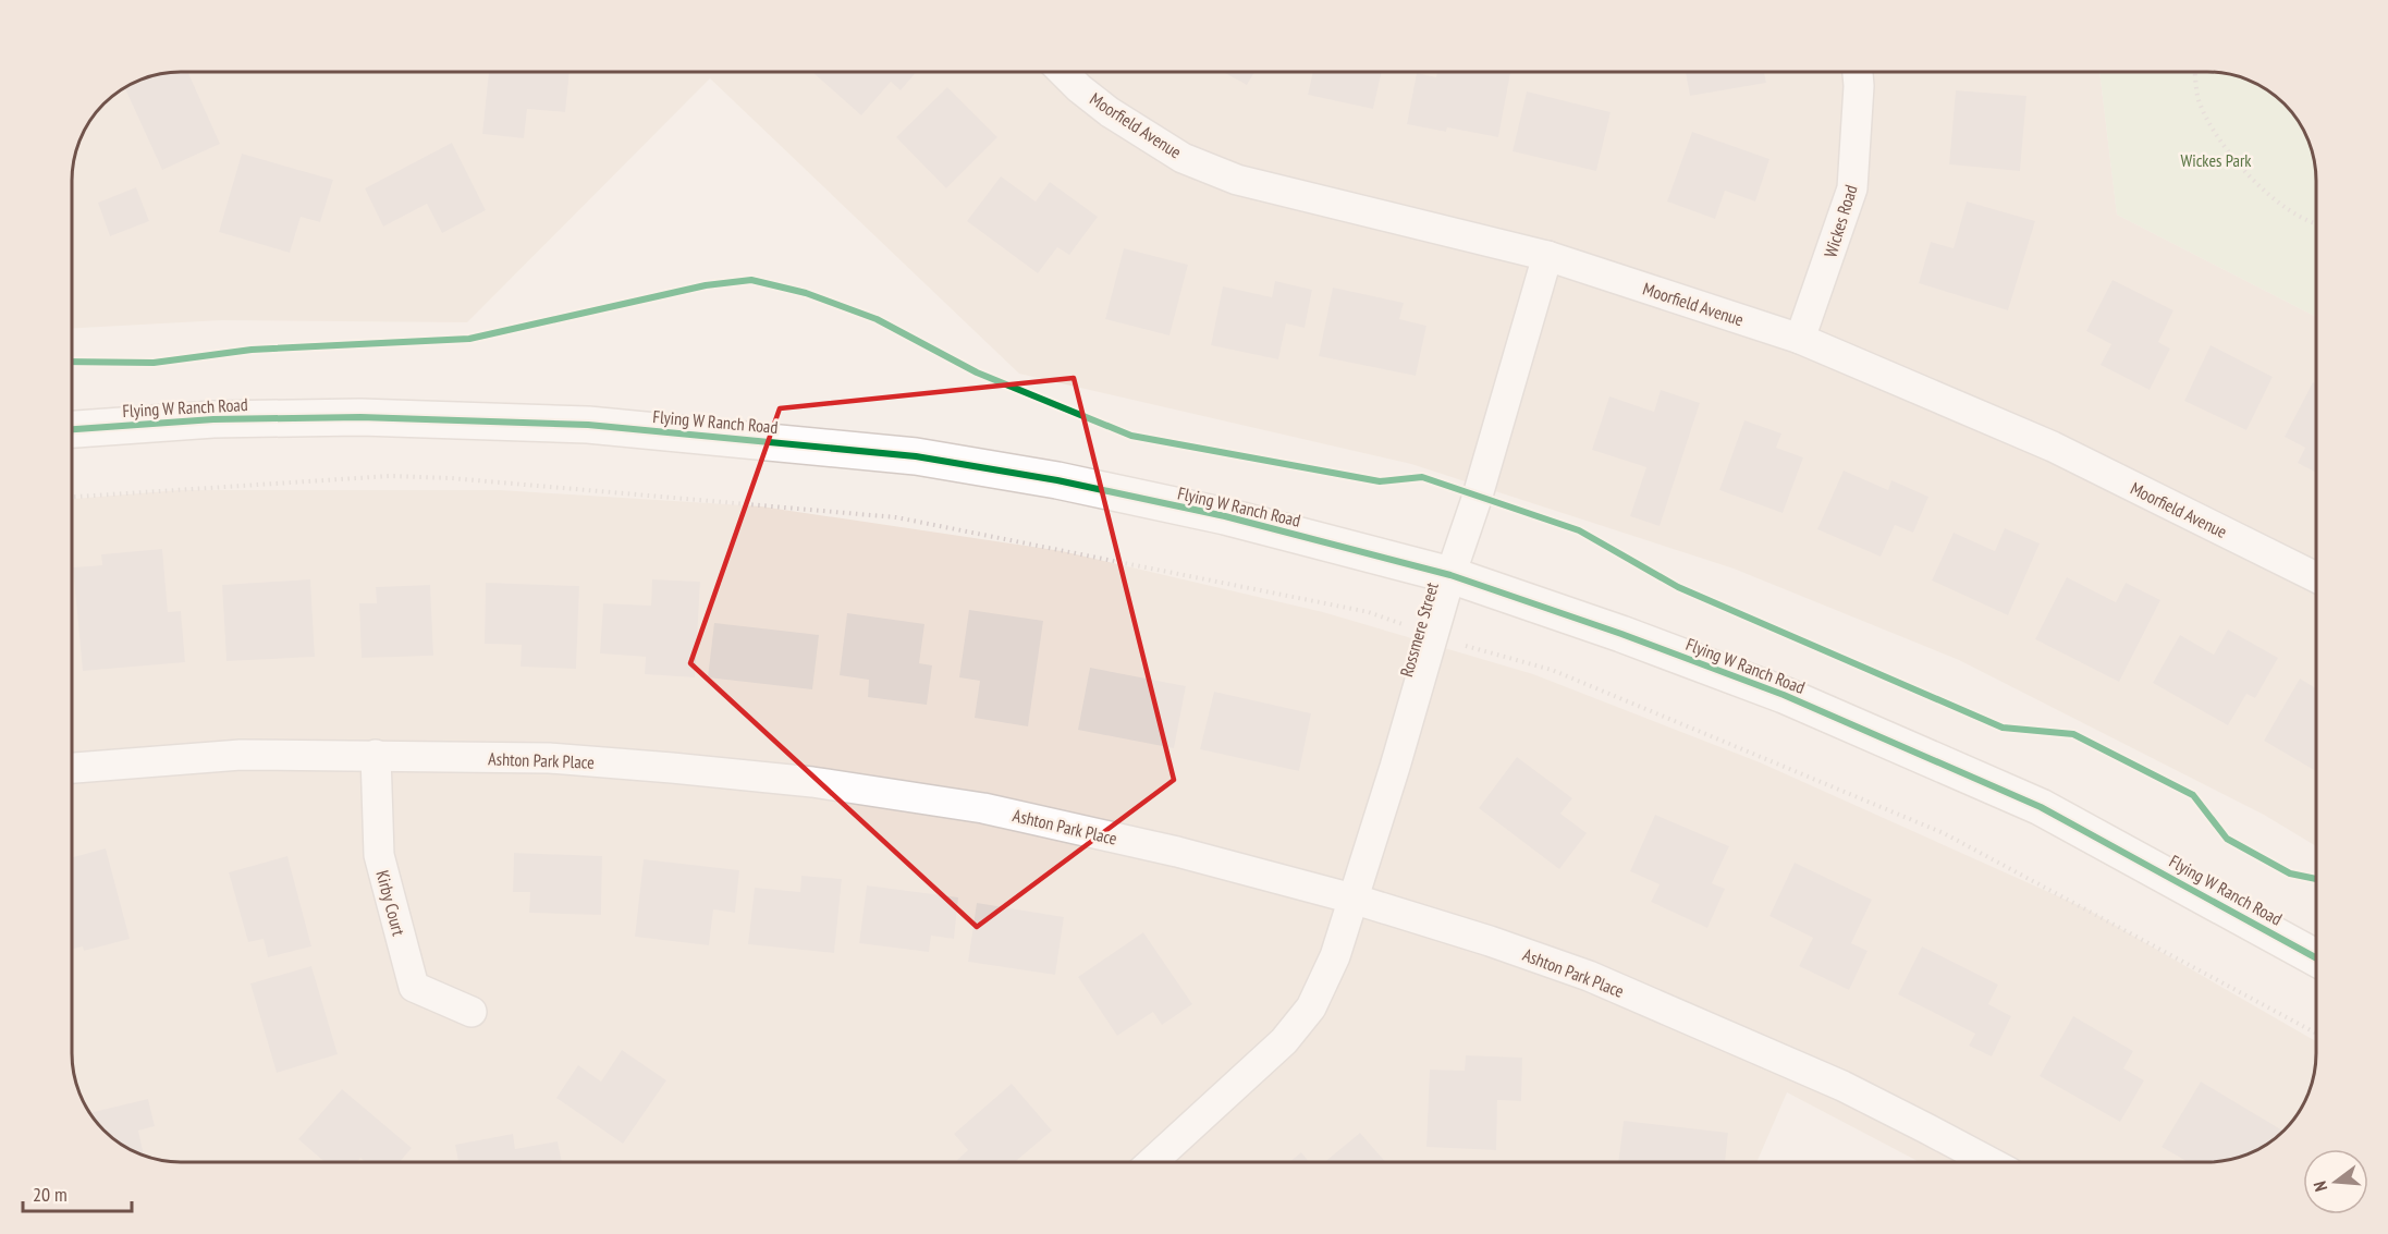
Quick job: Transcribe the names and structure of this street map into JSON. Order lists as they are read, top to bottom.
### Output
{
  "streets": {
    "street": [
      "Moorfield Avenue",
      "Wickes Road",
      "Flying W Ranch Road",
      "Rossmere Street",
      "Ashton Park Place",
      "Kirby Court"
    ]
  },
  "crossings": [
    ["Moorfield Avenue", "Wickes Road"],
    ["Moorfield Avenue", "Rossmere Street"],
    ["Flying W Ranch Road", "Rossmere Street"],
    ["Rossmere Street", "Ashton Park Place"],
    ["Ashton Park Place", "Kirby Court"]
  ],
  "parks": ["Wickes Park"],
  "scale_bar": "20 m",
  "north": "left"
}
